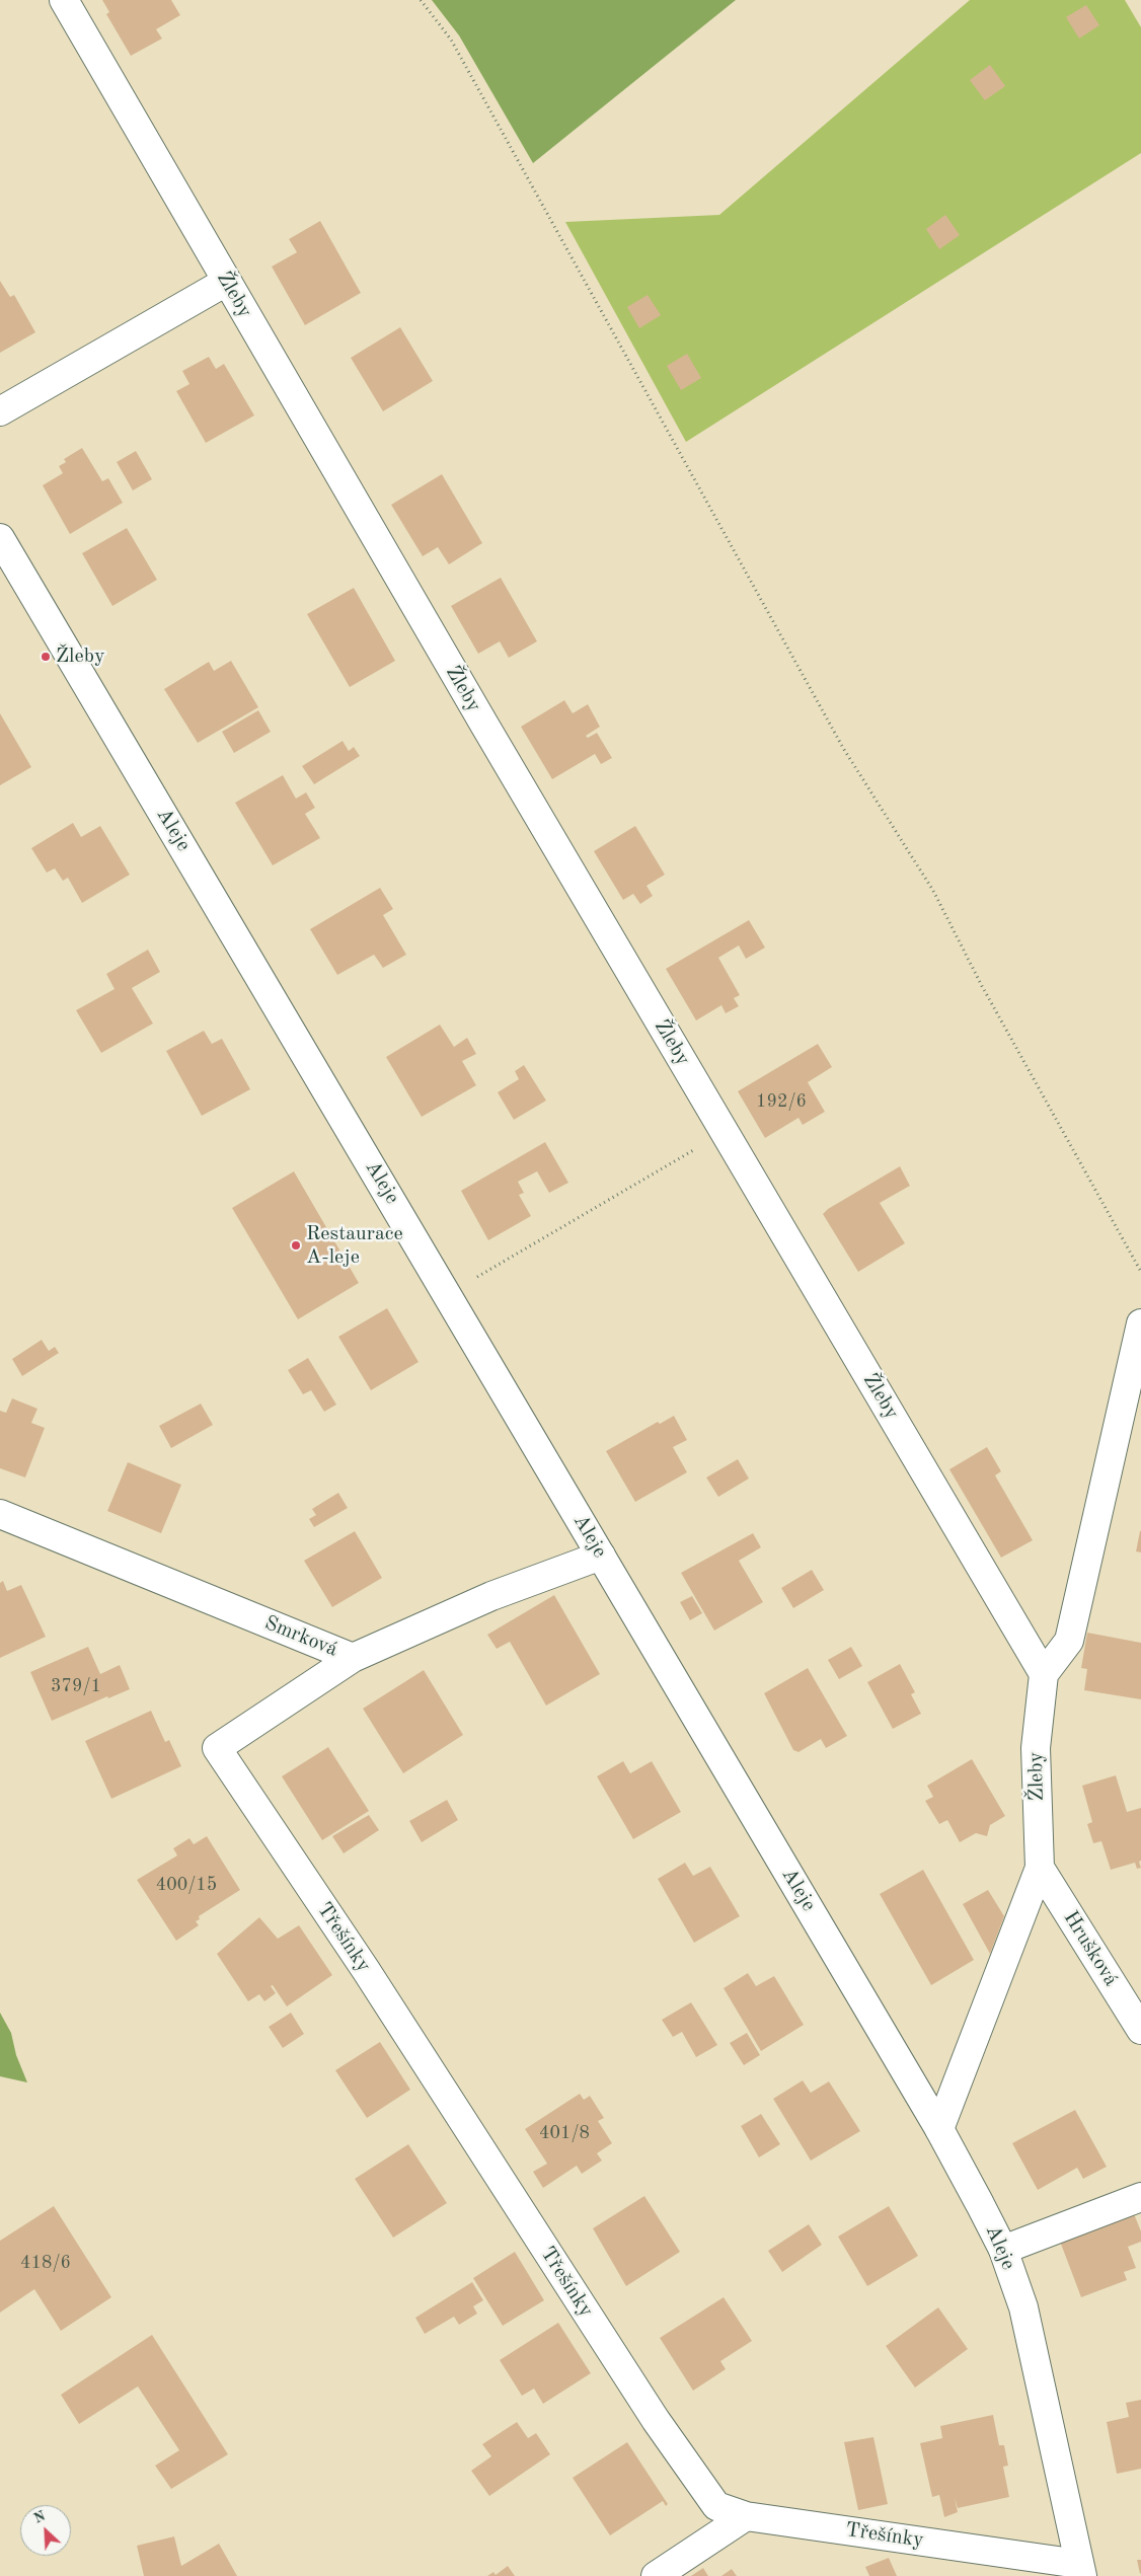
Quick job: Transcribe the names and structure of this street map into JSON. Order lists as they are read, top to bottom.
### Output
{
  "streets": {
    "street": [
      "Žleby",
      "Aleje",
      "Smrková",
      "Třešínky",
      "Hrušková"
    ]
  },
  "crossings": [
    ["Žleby", "Aleje"],
    ["Žleby", "Hrušková"],
    ["Aleje", "Smrková"],
    ["Aleje", "Třešínky"],
    ["Smrková", "Třešínky"]
  ],
  "places": ["Žleby", "Restaurace A-leje"],
  "house_numbers": [
    "192/6",
    "379/1",
    "400/15",
    "401/8",
    "418/6"
  ],
  "north": "top left"
}
